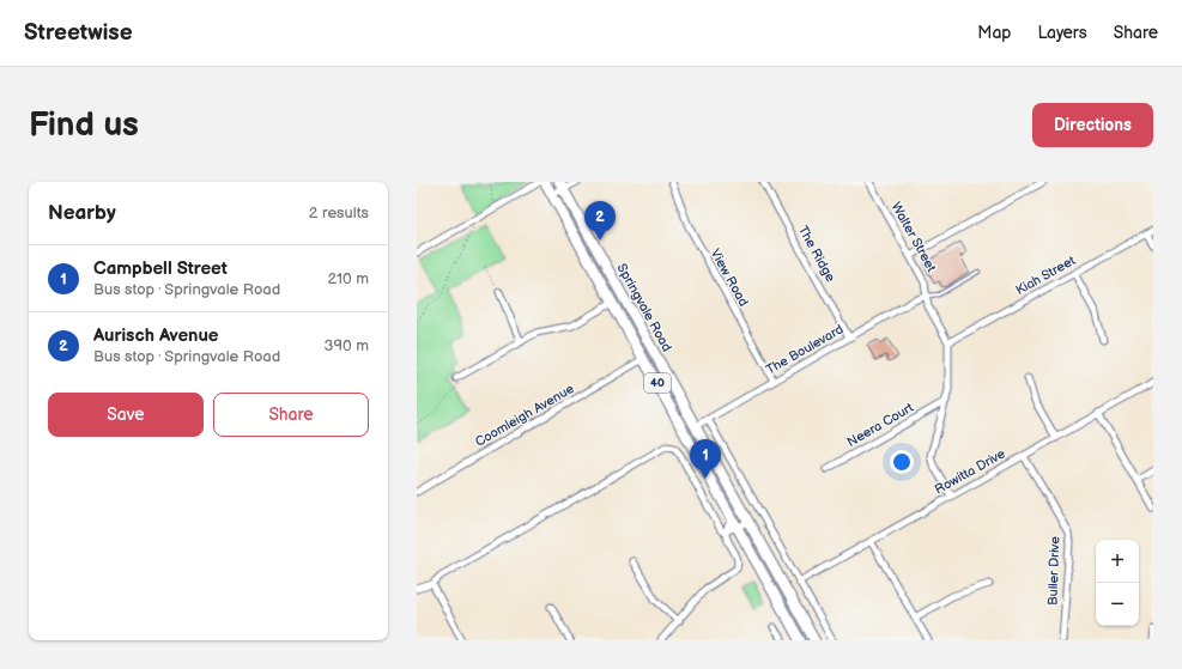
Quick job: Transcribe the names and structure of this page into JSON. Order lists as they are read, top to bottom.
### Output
{
  "streets": {
    "highway": ["Springvale Road", "40"],
    "street": [
      "Walter Street",
      "The Ridge",
      "Kiah Street",
      "View Road",
      "The Boulevard",
      "Coomleigh Avenue",
      "Neera Court",
      "Rowitta Drive",
      "Buller Drive"
    ]
  },
  "crossings": [
    ["Walter Street", "Kiah Street"],
    ["Walter Street", "The Boulevard"],
    ["Walter Street", "Neera Court"],
    ["Walter Street", "Rowitta Drive"],
    ["The Ridge", "The Boulevard"],
    ["View Road", "The Boulevard"],
    ["Springvale Road", "The Boulevard"],
    ["Springvale Road", "Coomleigh Avenue"],
    ["Rowitta Drive", "Buller Drive"]
  ],
  "page": {
    "header": "Streetwise",
    "nav": ["Map", "Layers", "Share"],
    "buttons": [
      "Directions",
      ["Save", "Share"]
    ],
    "title": "Find us",
    "heading": ["Nearby", "2 results"],
    "pins": ["2", "1"],
    "list": [
      {
        "mark": "1",
        "name": "Campbell Street",
        "note": "Bus stop · Springvale Road",
        "value": "210 m"
      },
      {
        "mark": "2",
        "name": "Aurisch Avenue",
        "note": "Bus stop · Springvale Road",
        "value": "390 m"
      }
    ],
    "map_buttons": ["+", "−"]
  }
}
